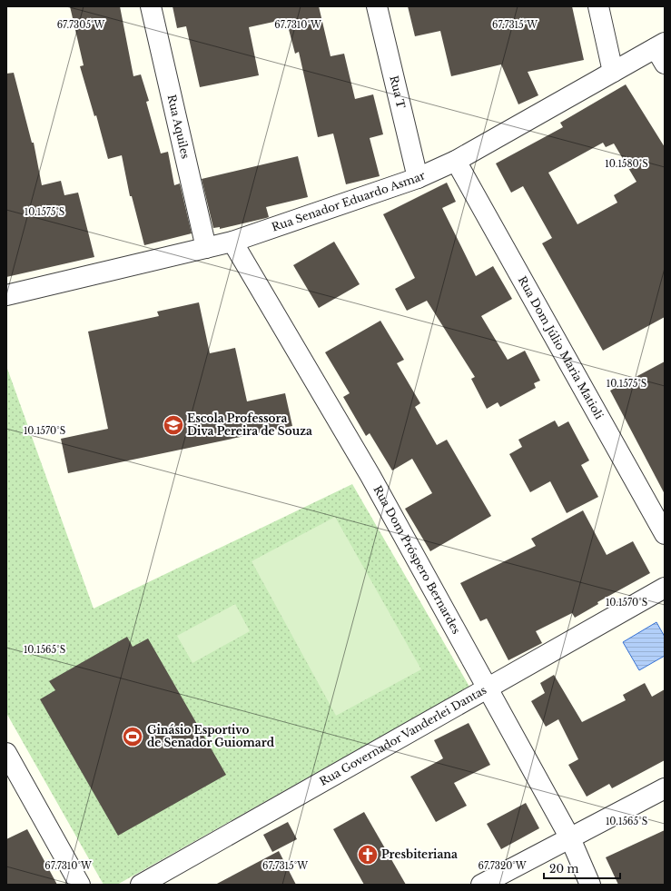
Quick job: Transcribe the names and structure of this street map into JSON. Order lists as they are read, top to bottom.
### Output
{
  "streets": {
    "street": [
      "Rua T",
      "Rua Aquiles",
      "Rua Senador Eduardo Asmar",
      "Rua Dom Júlio Maria Matioli",
      "Rua Dom Próspero Bernardes",
      "Rua Governador Vanderlei Dantas"
    ]
  },
  "crossings": [
    ["Rua T", "Rua Senador Eduardo Asmar"],
    ["Rua Aquiles", "Rua Senador Eduardo Asmar"],
    ["Rua Senador Eduardo Asmar", "Rua Dom Júlio Maria Matioli"],
    ["Rua Senador Eduardo Asmar", "Rua Dom Próspero Bernardes"],
    ["Rua Dom Próspero Bernardes", "Rua Governador Vanderlei Dantas"]
  ],
  "places": {
    "school or university": ["Escola Professora Diva Pereira de Souza"],
    "sports": ["Ginásio Esportivo de Senador Guiomard"],
    "church": ["Presbiteriana"]
  },
  "scale_bar": "20 m",
  "coordinates": [
    "67.7305°W",
    "67.7310°W",
    "67.7315°W",
    "10.1580°S",
    "10.1575°S",
    "10.1570°S",
    "10.1565°S",
    "67.7320°W"
  ]
}
